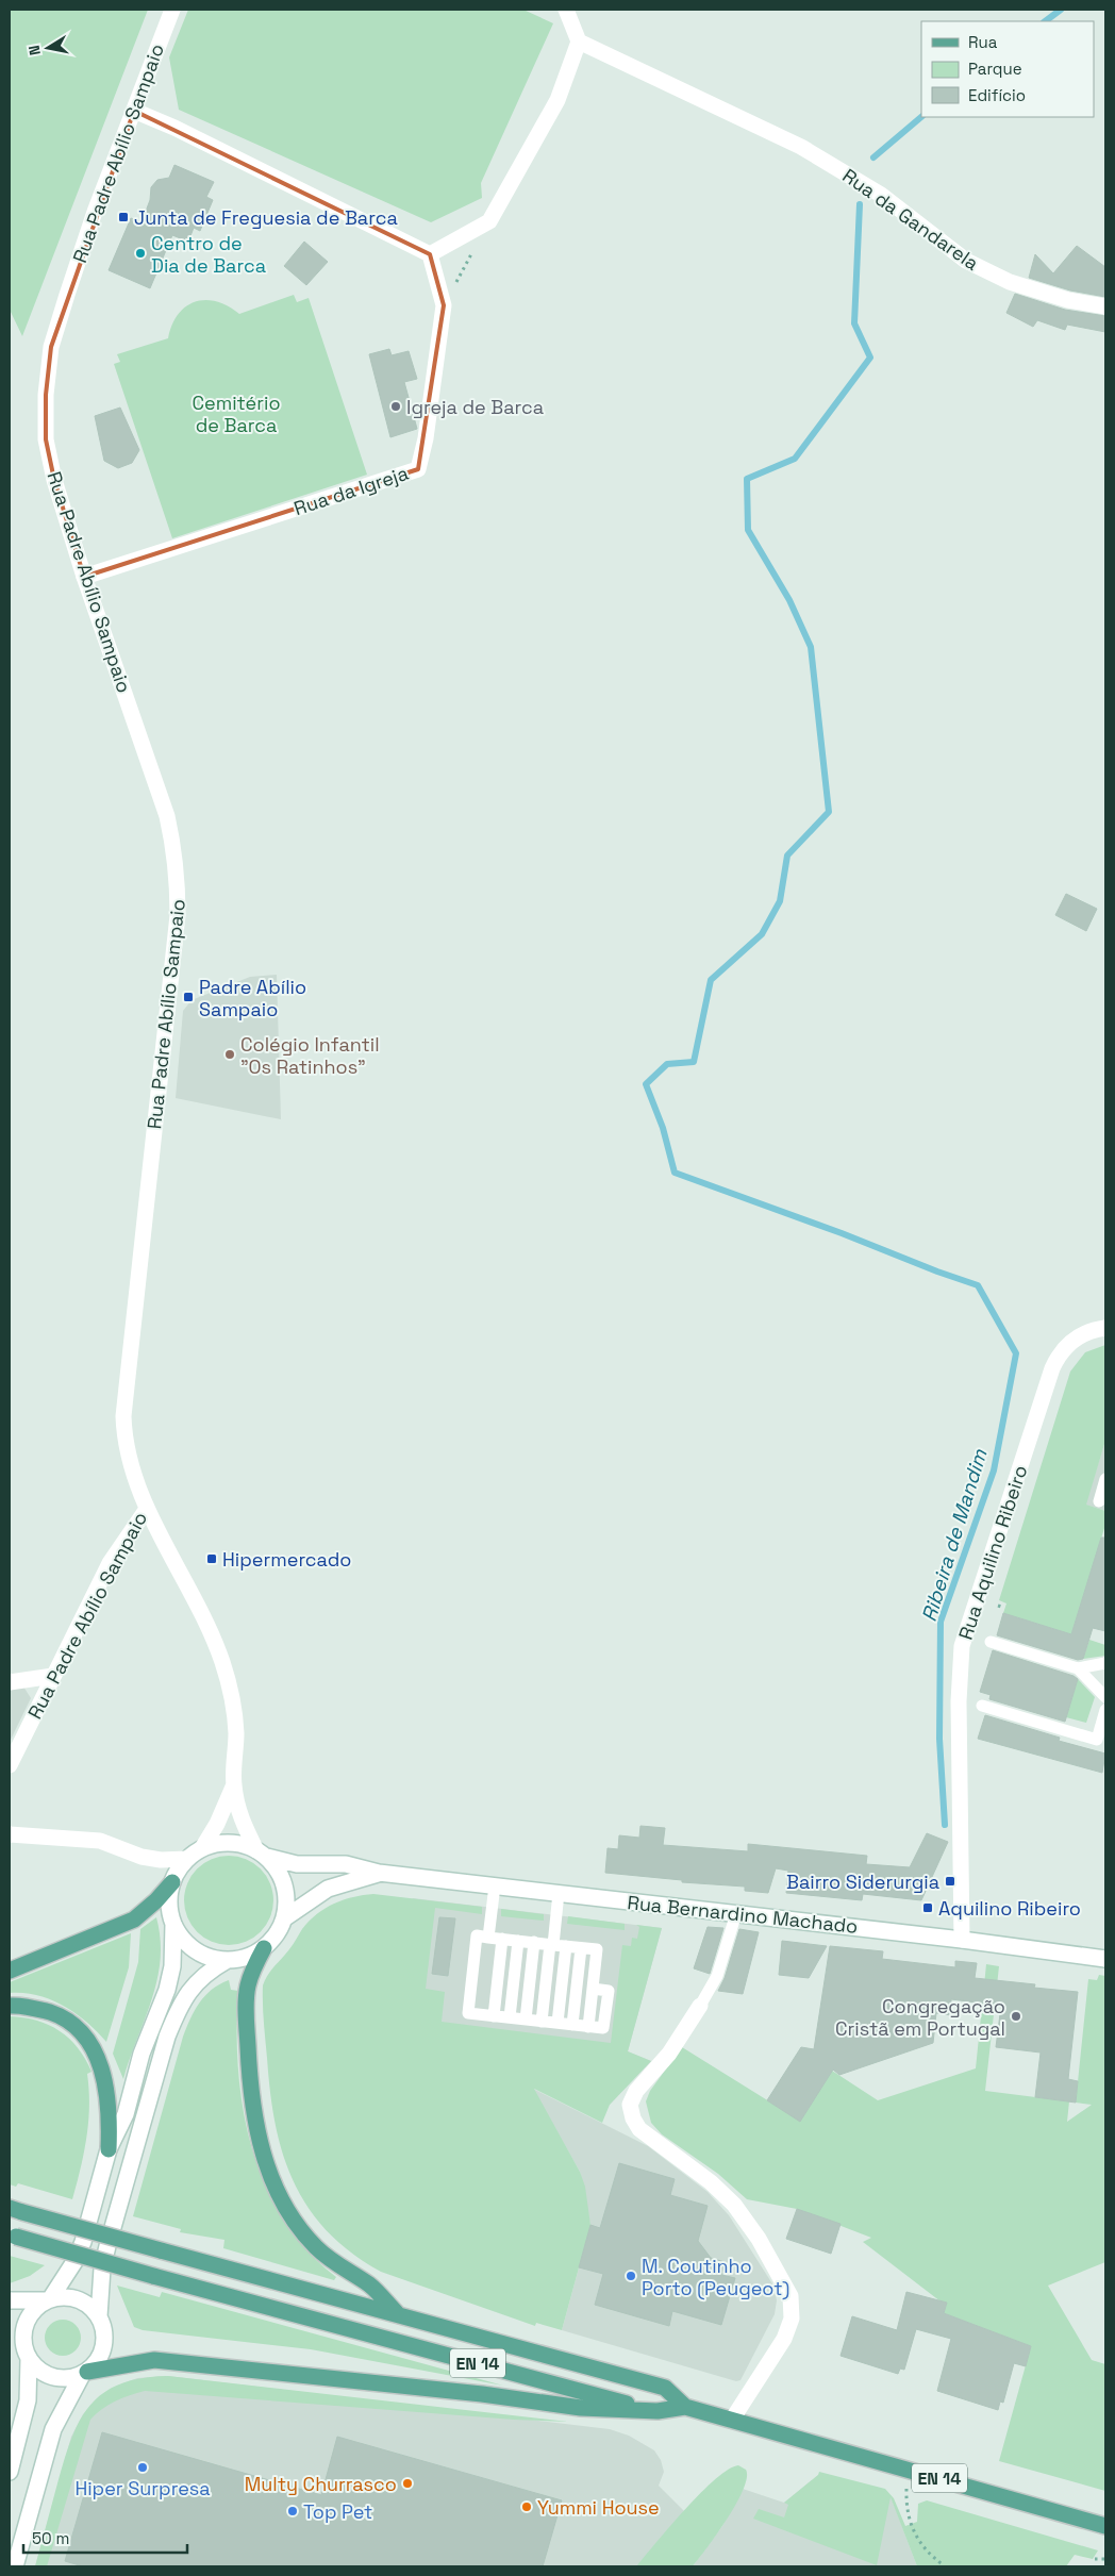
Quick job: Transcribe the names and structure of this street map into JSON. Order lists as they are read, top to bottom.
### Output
{
  "streets": {
    "main road": ["EN 14"],
    "street": [
      "Rua Padre Abílio Sampaio",
      "Rua da Gandarela",
      "Rua da Igreja",
      "Rua Aquilino Ribeiro",
      "Rua Bernardino Machado"
    ]
  },
  "crossings": [
    ["Rua Padre Abílio Sampaio", "Rua da Igreja"],
    ["Rua Aquilino Ribeiro", "Rua Bernardino Machado"]
  ],
  "water": ["Ribeira de Mandim"],
  "parks": ["Cemitério de Barca"],
  "places": {
    "transit": [
      "Junta de Freguesia de Barca",
      "Padre Abílio Sampaio",
      "Hipermercado",
      "Bairro Siderurgia",
      "Aquilino Ribeiro"
    ],
    "other": [
      "Centro de Dia de Barca",
      "Igreja de Barca",
      "Colégio Infantil \"Os Ratinhos\"",
      "Congregação Cristã em Portugal",
      "M. Coutinho Porto (Peugeot)",
      "Hiper Surpresa",
      "Multy Churrasco",
      "Yummi House",
      "Top Pet"
    ]
  },
  "legend": ["Rua", "Parque", "Edifício"],
  "scale_bar": "50 m",
  "north": "left"
}
